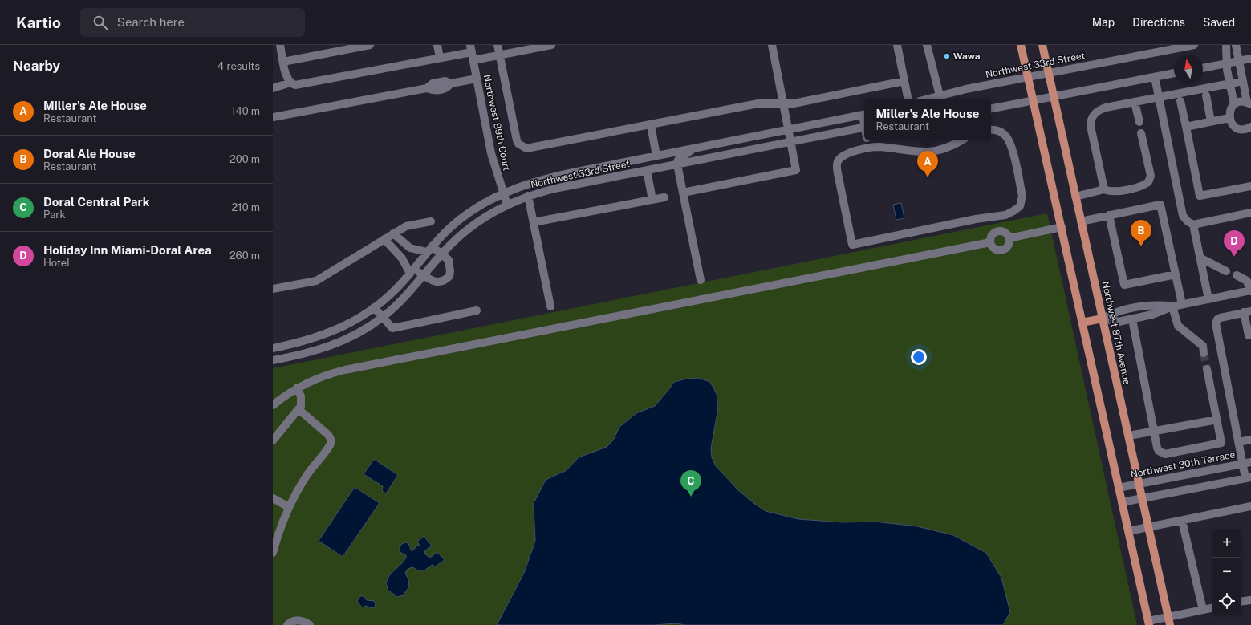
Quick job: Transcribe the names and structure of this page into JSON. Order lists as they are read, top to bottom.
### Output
{
  "streets": {
    "main road": ["Northwest 87th Avenue"],
    "street": ["Northwest 33rd Street", "Northwest 89th Court", "Northwest 30th Terrace"]
  },
  "crossings": [
    ["Northwest 33rd Street", "Northwest 89th Court"],
    ["Northwest 33rd Street", "Northwest 87th Avenue"],
    ["Northwest 87th Avenue", "Northwest 30th Terrace"]
  ],
  "places": ["Wawa"],
  "north": "top",
  "page": {
    "header": "Kartio",
    "search": "Search here",
    "nav": ["Map", "Directions", "Saved"],
    "heading": ["Nearby", "4 results"],
    "list": [
      {
        "mark": "A",
        "name": "Miller's Ale House",
        "note": "Restaurant",
        "value": "140 m"
      },
      {
        "mark": "B",
        "name": "Doral Ale House",
        "note": "Restaurant",
        "value": "200 m"
      },
      {
        "mark": "C",
        "name": "Doral Central Park",
        "note": "Park",
        "value": "210 m"
      },
      {
        "mark": "D",
        "name": "Holiday Inn Miami-Doral Area",
        "note": "Hotel",
        "value": "260 m"
      }
    ],
    "popup": ["Miller's Ale House", "Restaurant"],
    "pins": [
      "A",
      "B",
      "D",
      "C"
    ],
    "map_buttons": ["+", "−"]
  }
}
